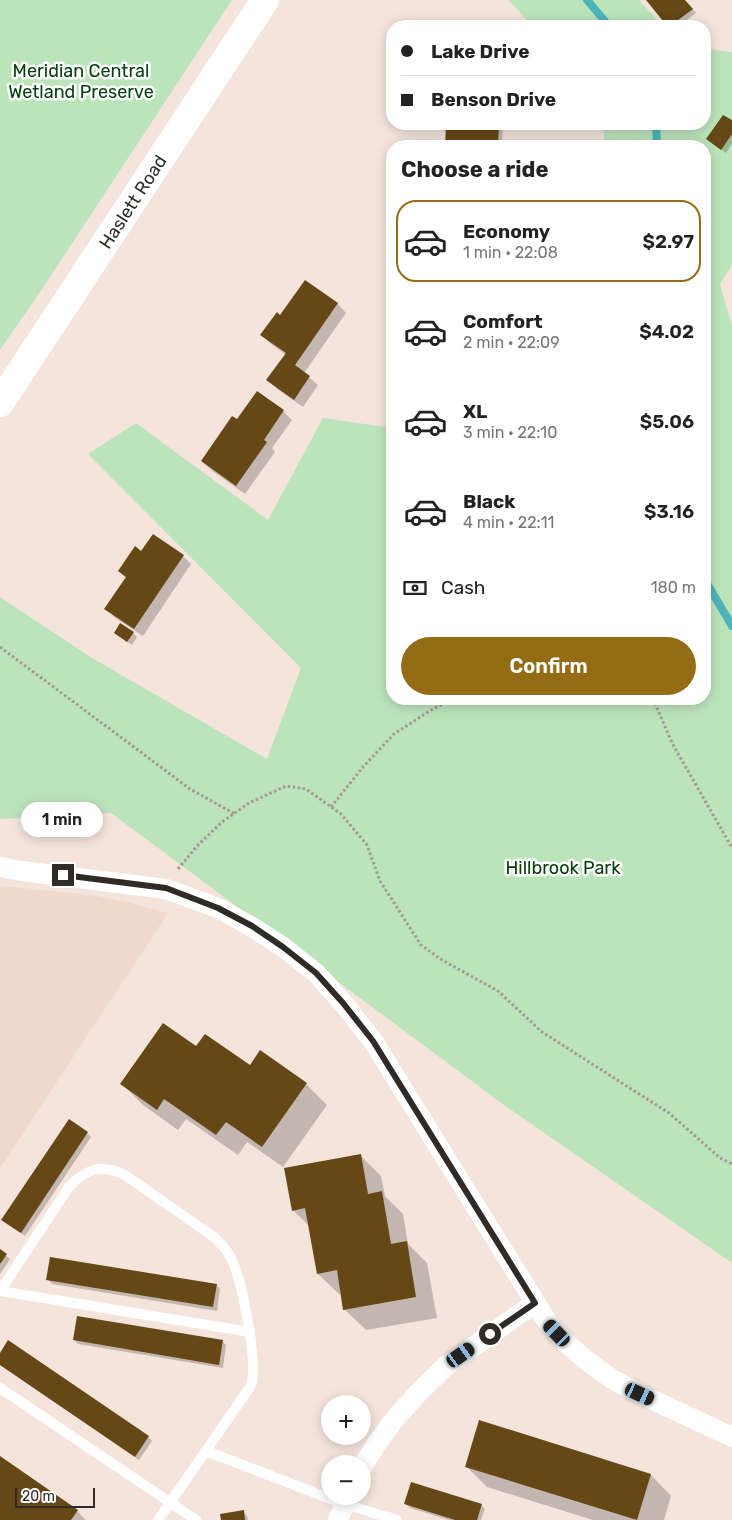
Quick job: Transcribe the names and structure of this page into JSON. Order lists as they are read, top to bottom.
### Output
{
  "streets": {
    "main road": ["Haslett Road"]
  },
  "parks": ["Meridian Central Wetland Preserve", "Hillbrook Park"],
  "scale_bar": "20 m",
  "page": {
    "banner": ["Lake Drive", "Benson Drive"],
    "heading": "Choose a ride",
    "list": [
      {
        "name": "Economy",
        "note": "1 min · 22:08",
        "value": "$2.97"
      },
      {
        "name": "Comfort",
        "note": "2 min · 22:09",
        "value": "$4.02"
      },
      {
        "name": "XL",
        "note": "3 min · 22:10",
        "value": "$5.06"
      },
      {
        "name": "Black",
        "note": "4 min · 22:11",
        "value": "$3.16"
      }
    ],
    "pay": ["Cash", "180 m"],
    "buttons": "Confirm",
    "bubble": "1 min",
    "map_buttons": ["+", "−"],
    "scale": "20 m"
  }
}
